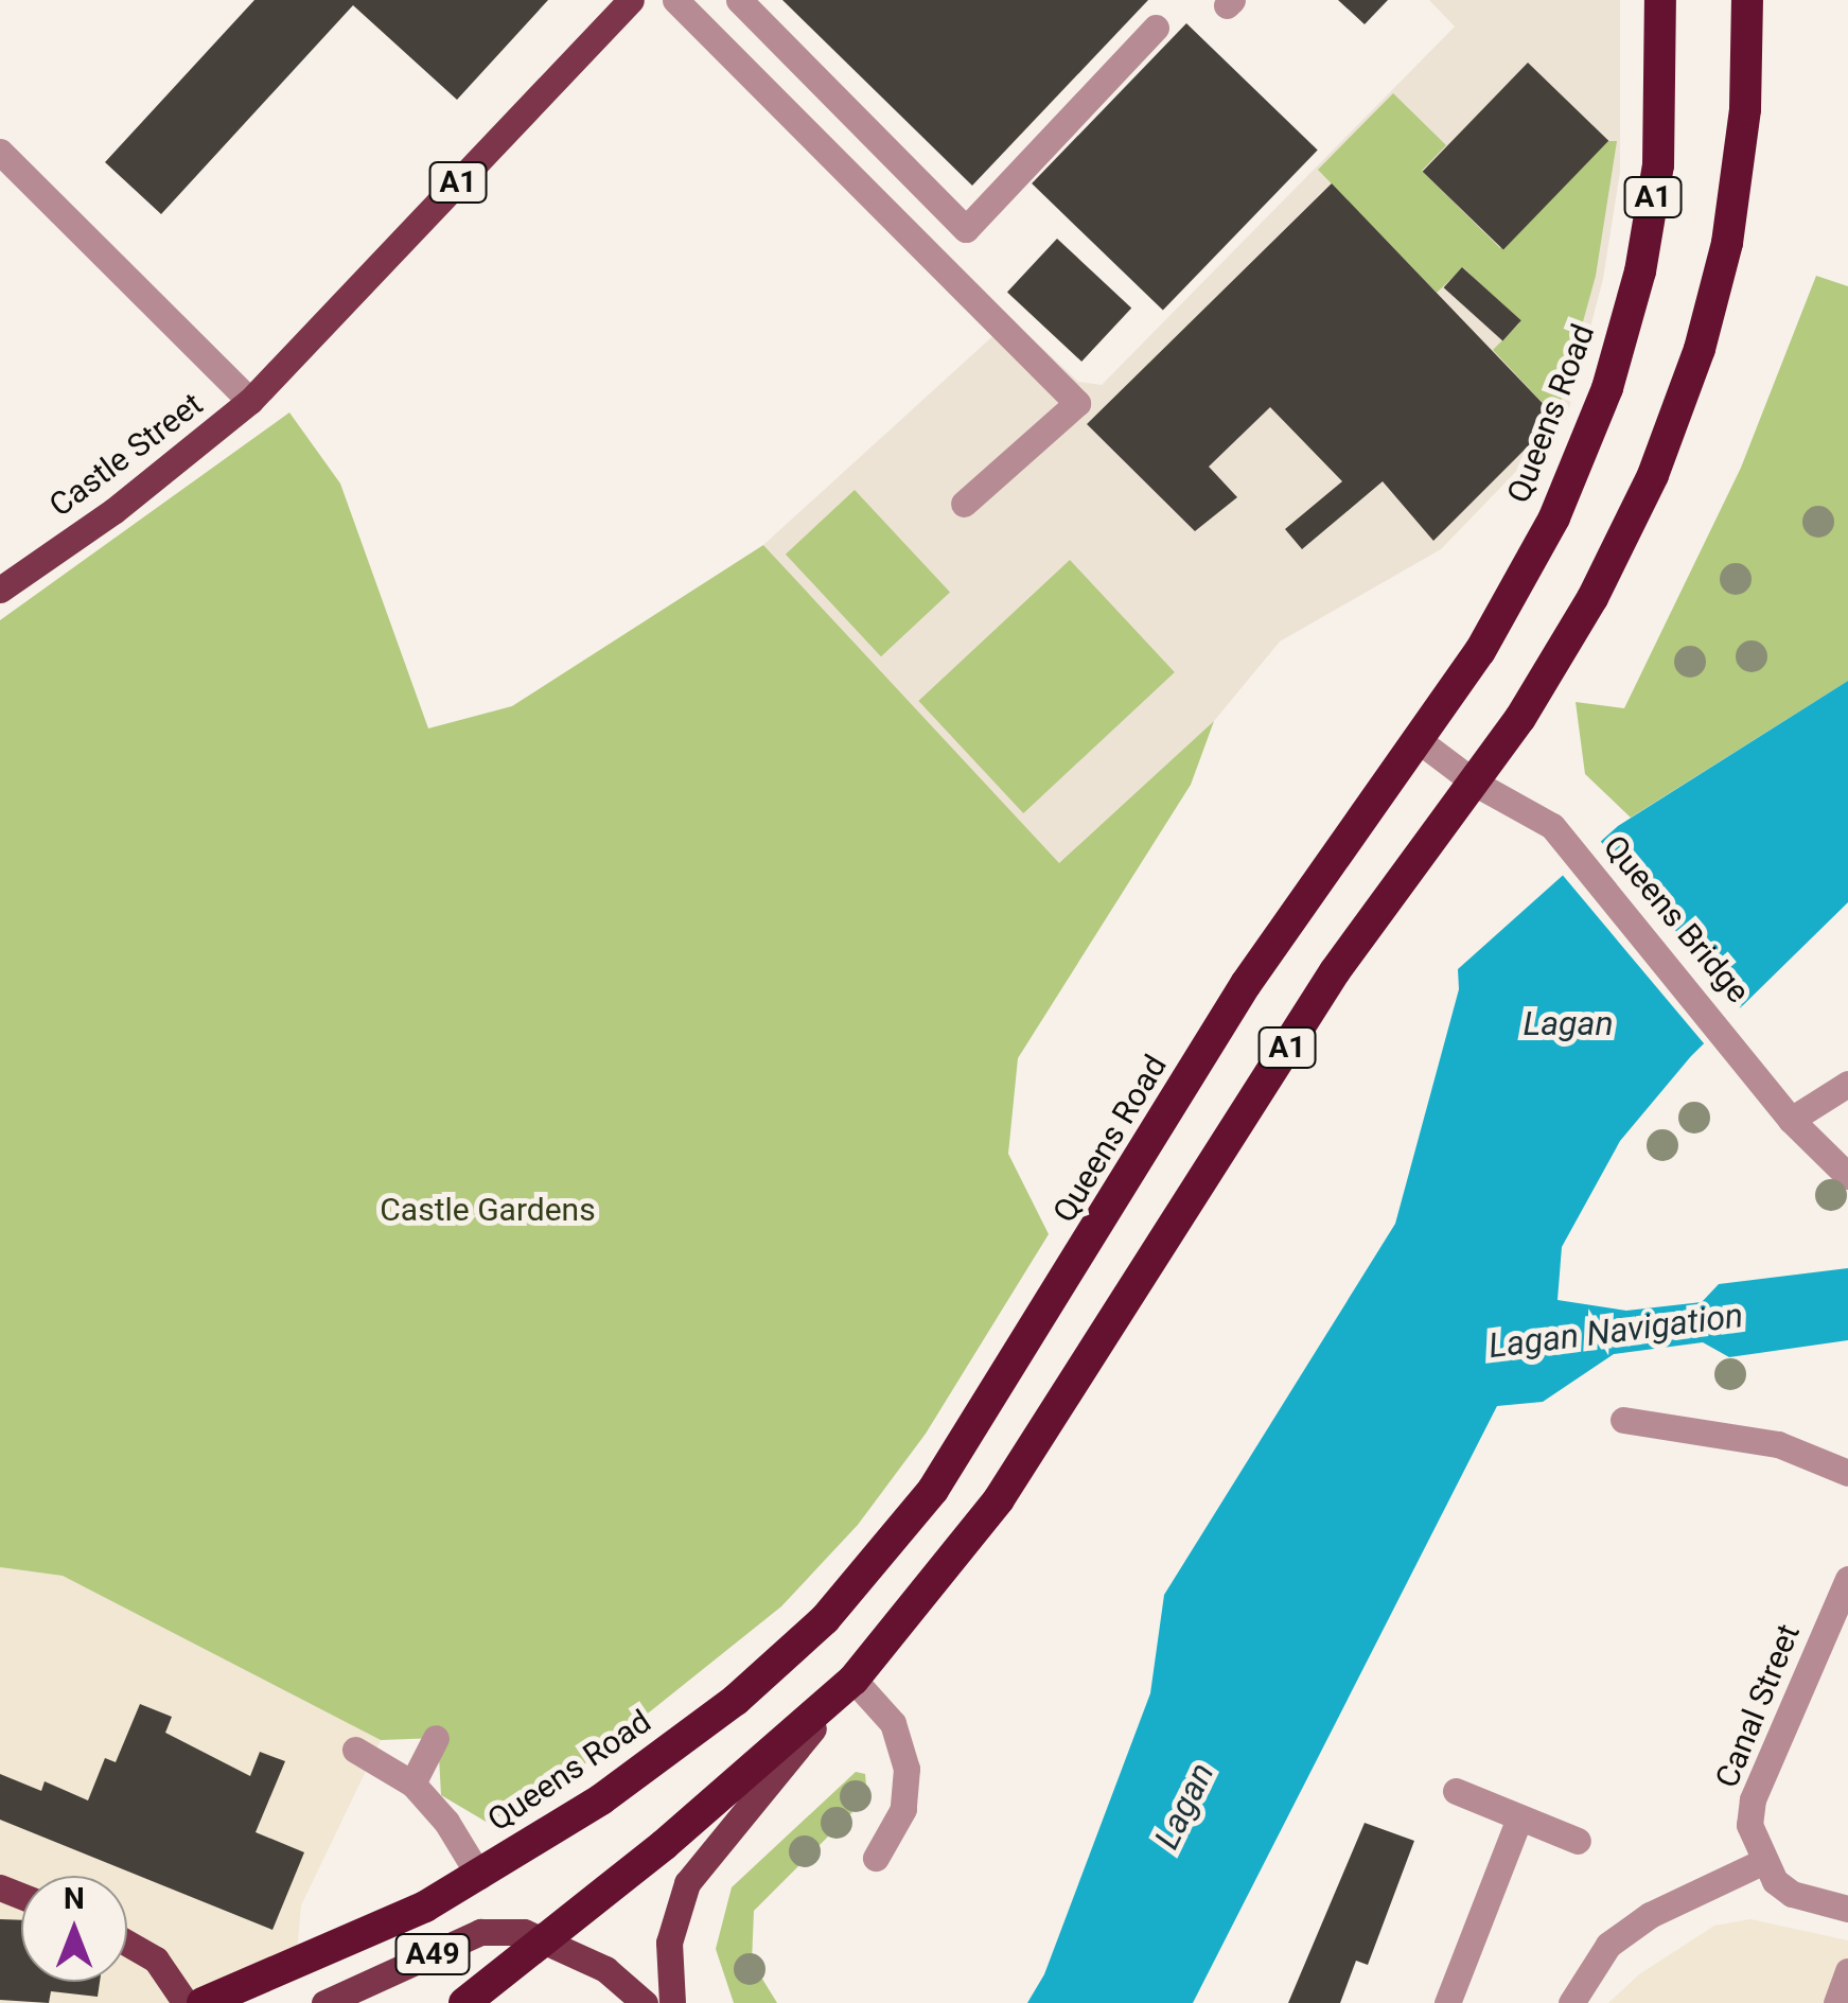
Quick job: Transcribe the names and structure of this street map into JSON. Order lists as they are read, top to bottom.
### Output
{
  "streets": {
    "highway": ["A1", "Queens Road"],
    "main road": ["Castle Street", "A49"],
    "street": ["Queens Bridge", "Canal Street"]
  },
  "crossings": [
    ["A1", "Queens Bridge"],
    ["A1", "A49"],
    ["Queens Road", "Queens Bridge"]
  ],
  "water": ["Lagan", "Lagan Navigation"],
  "parks": ["Castle Gardens"],
  "north": "top"
}
